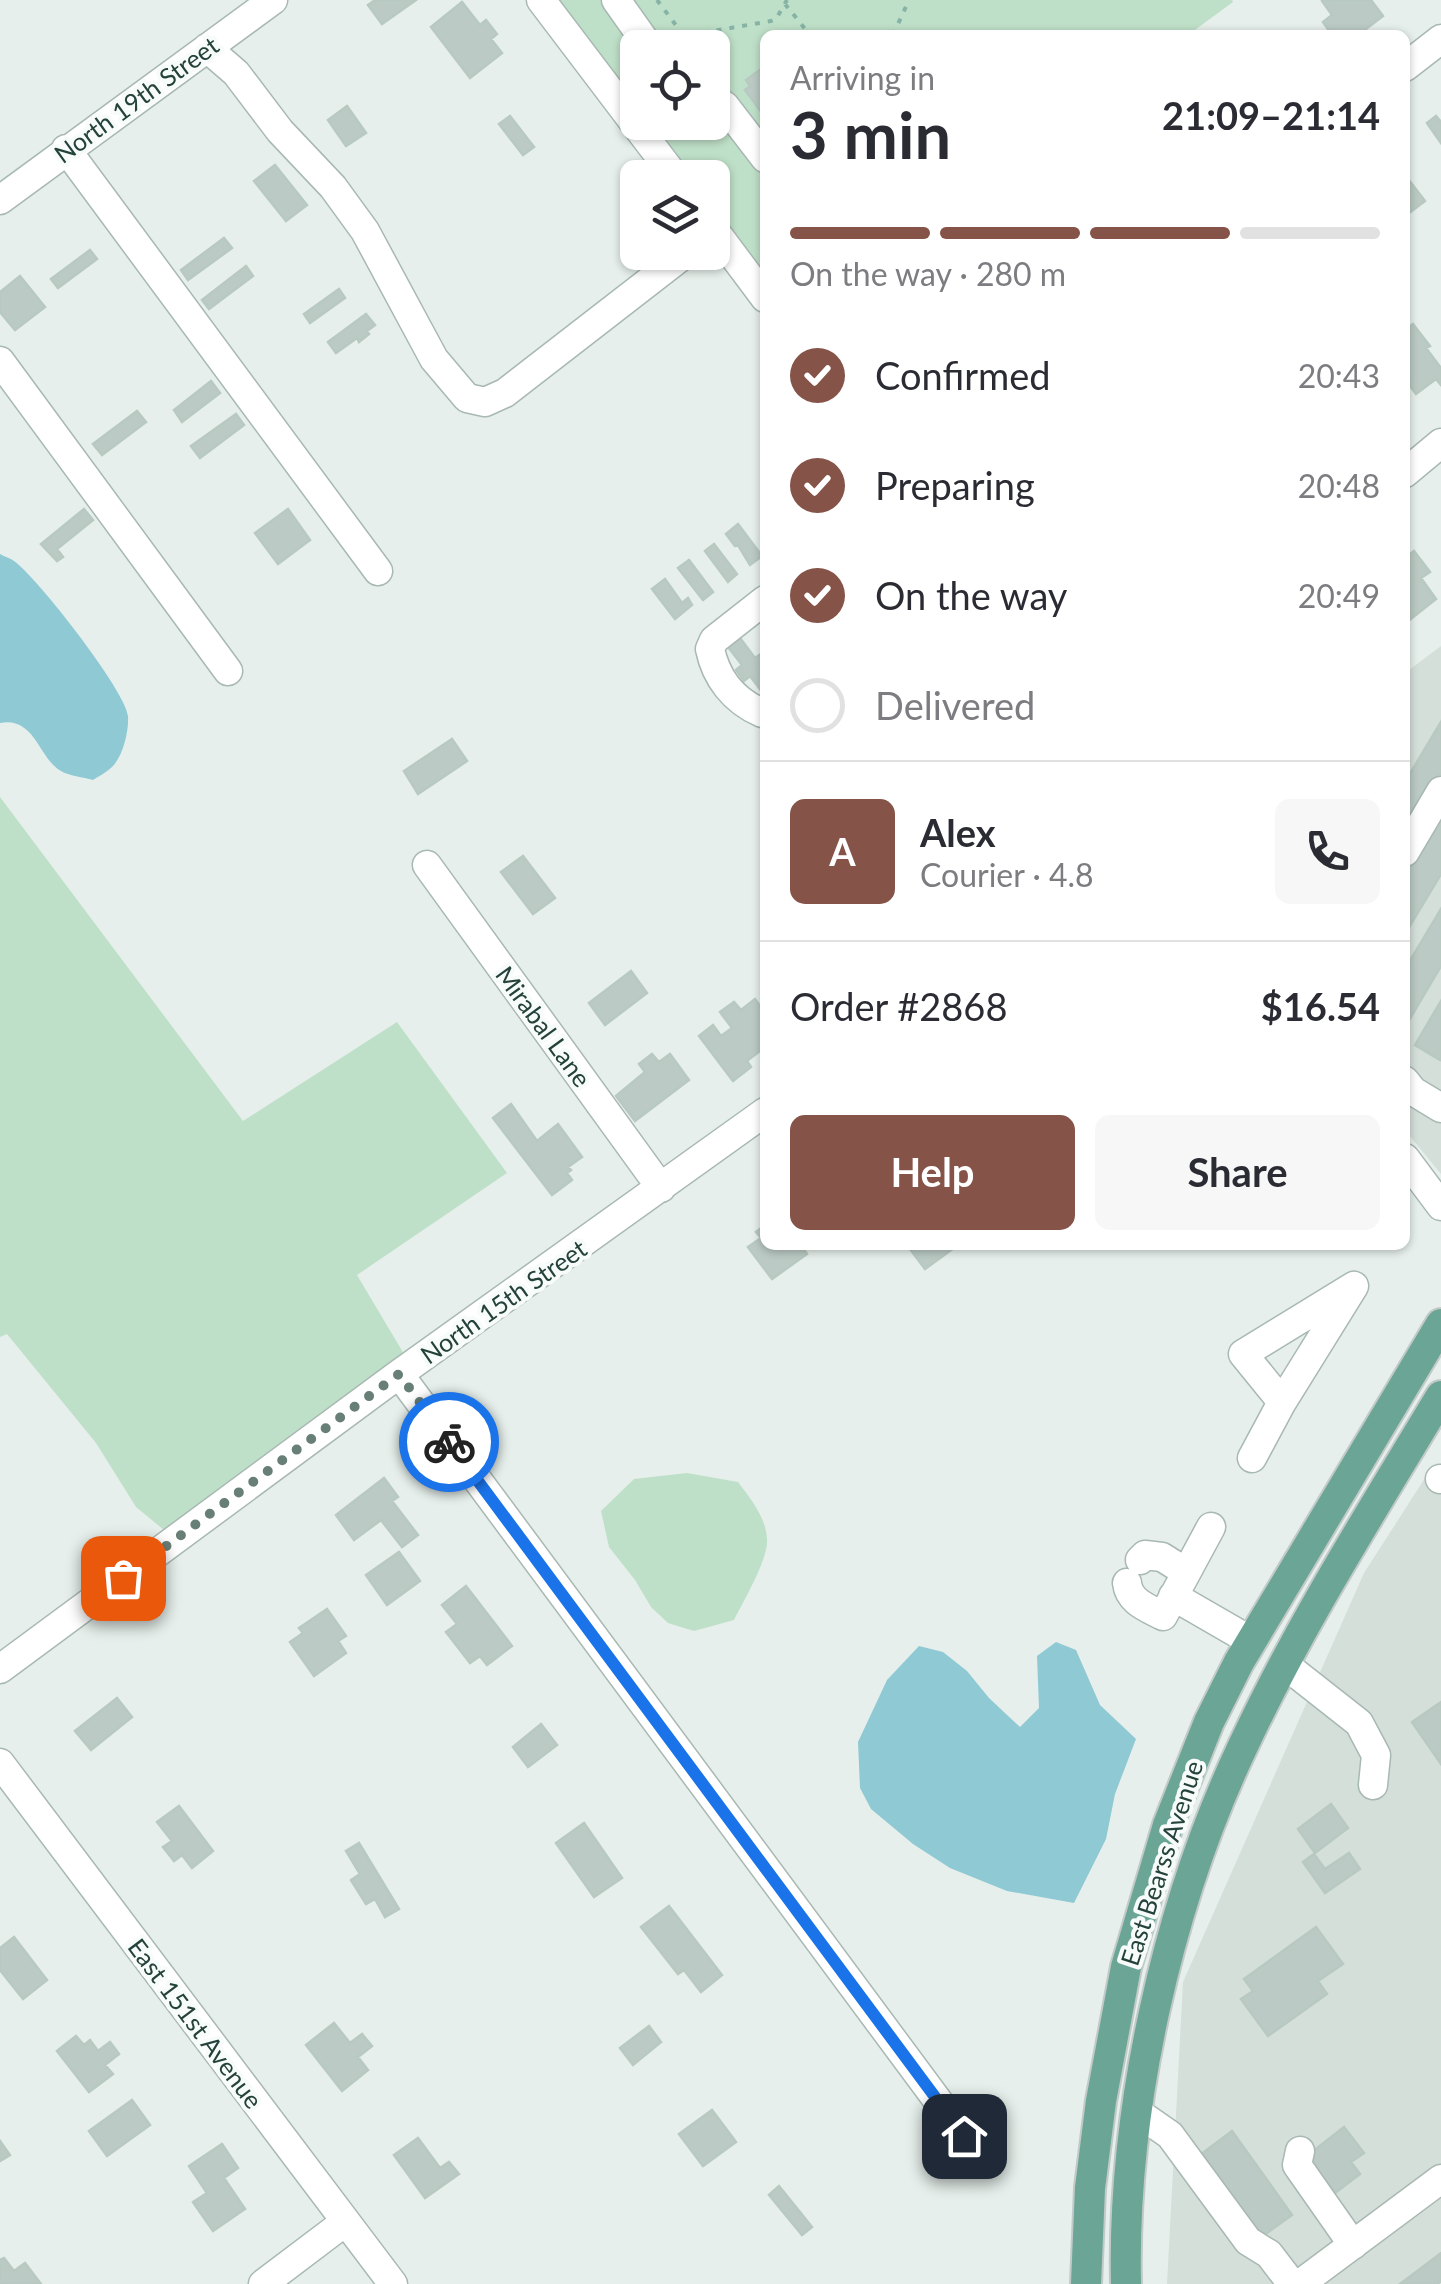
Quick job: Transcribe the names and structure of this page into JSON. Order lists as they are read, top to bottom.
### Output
{
  "streets": {
    "main road": ["East Bearss Avenue"],
    "street": [
      "North 19th Street",
      "Mirabal Lane",
      "North 15th Street",
      "East 151st Avenue"
    ]
  },
  "crossings": [
    ["Mirabal Lane", "North 15th Street"]
  ],
  "page": {
    "heading": ["3 min", "Arriving in", "21:09–21:14"],
    "panel": [
      "Alex",
      "Courier · 4.8",
      "Order #2868",
      "$16.54"
    ],
    "bar": "On the way · 280 m",
    "list": [
      ["Confirmed", "20:43"],
      ["Preparing", "20:48"],
      ["On the way", "20:49"],
      "Delivered"
    ],
    "round": "A",
    "buttons": ["Help", "Share"]
  }
}
